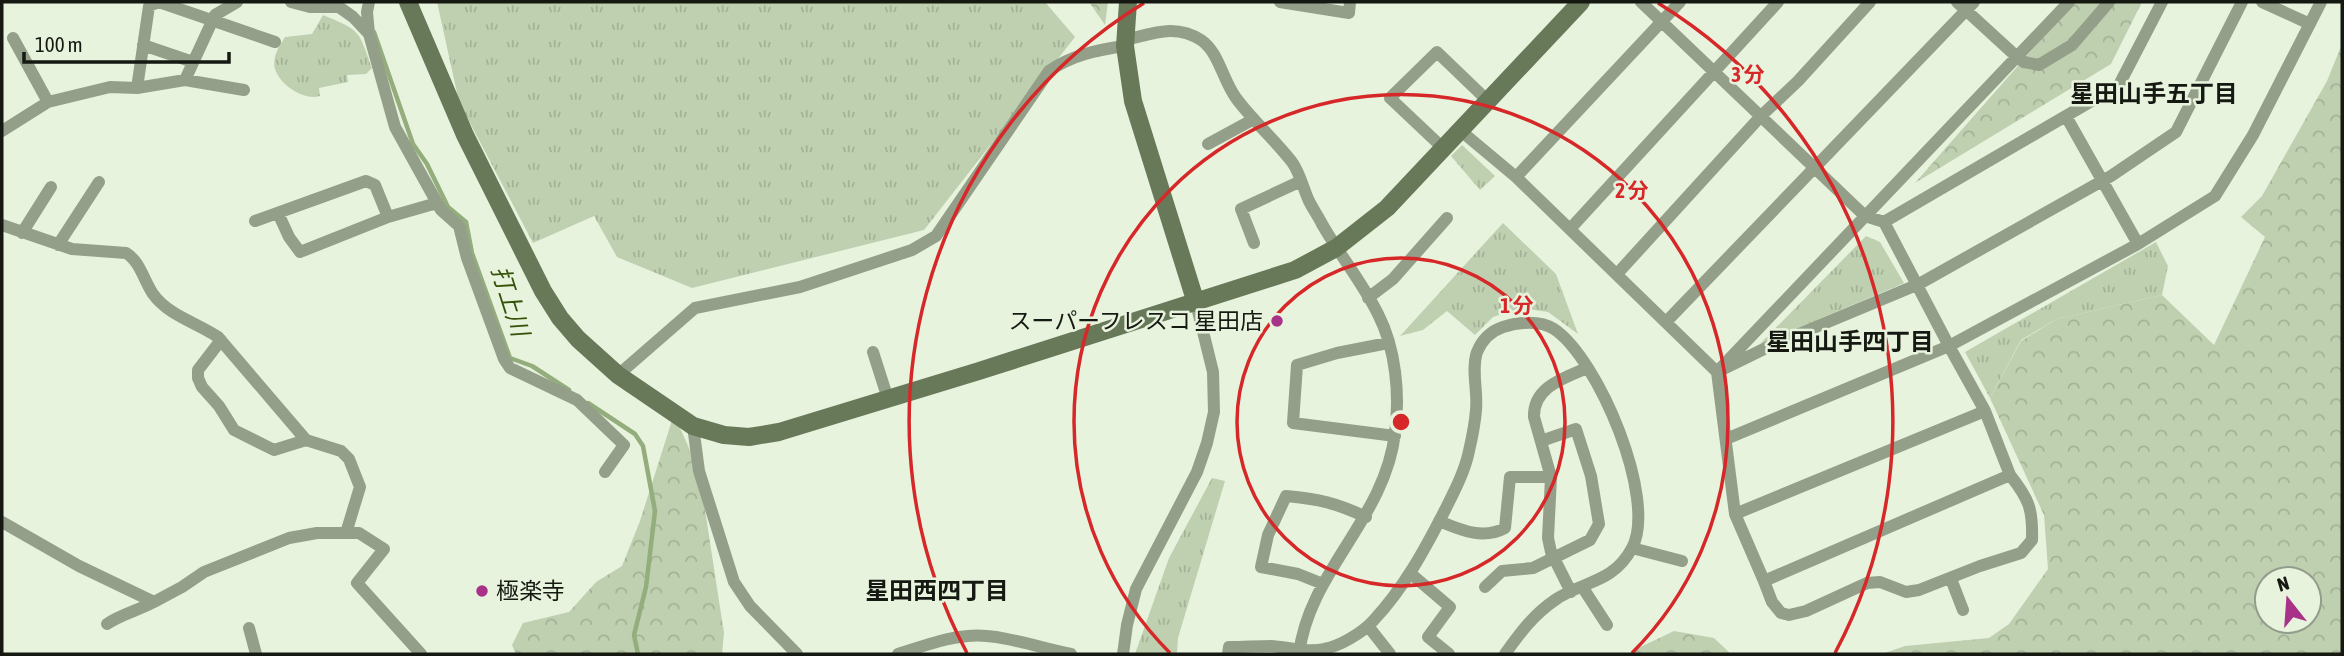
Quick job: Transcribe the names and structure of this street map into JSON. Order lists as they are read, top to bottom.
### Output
{
  "districts": ["星田山手五丁目", "星田山手四丁目", "星田西四丁目"],
  "water": ["打上川"],
  "places": ["スーパーフレスコ 星田店", "極楽寺"],
  "scale_bar": "100 m",
  "north": "top",
  "rings": ["3 分", "2 分", "1 分"]
}
